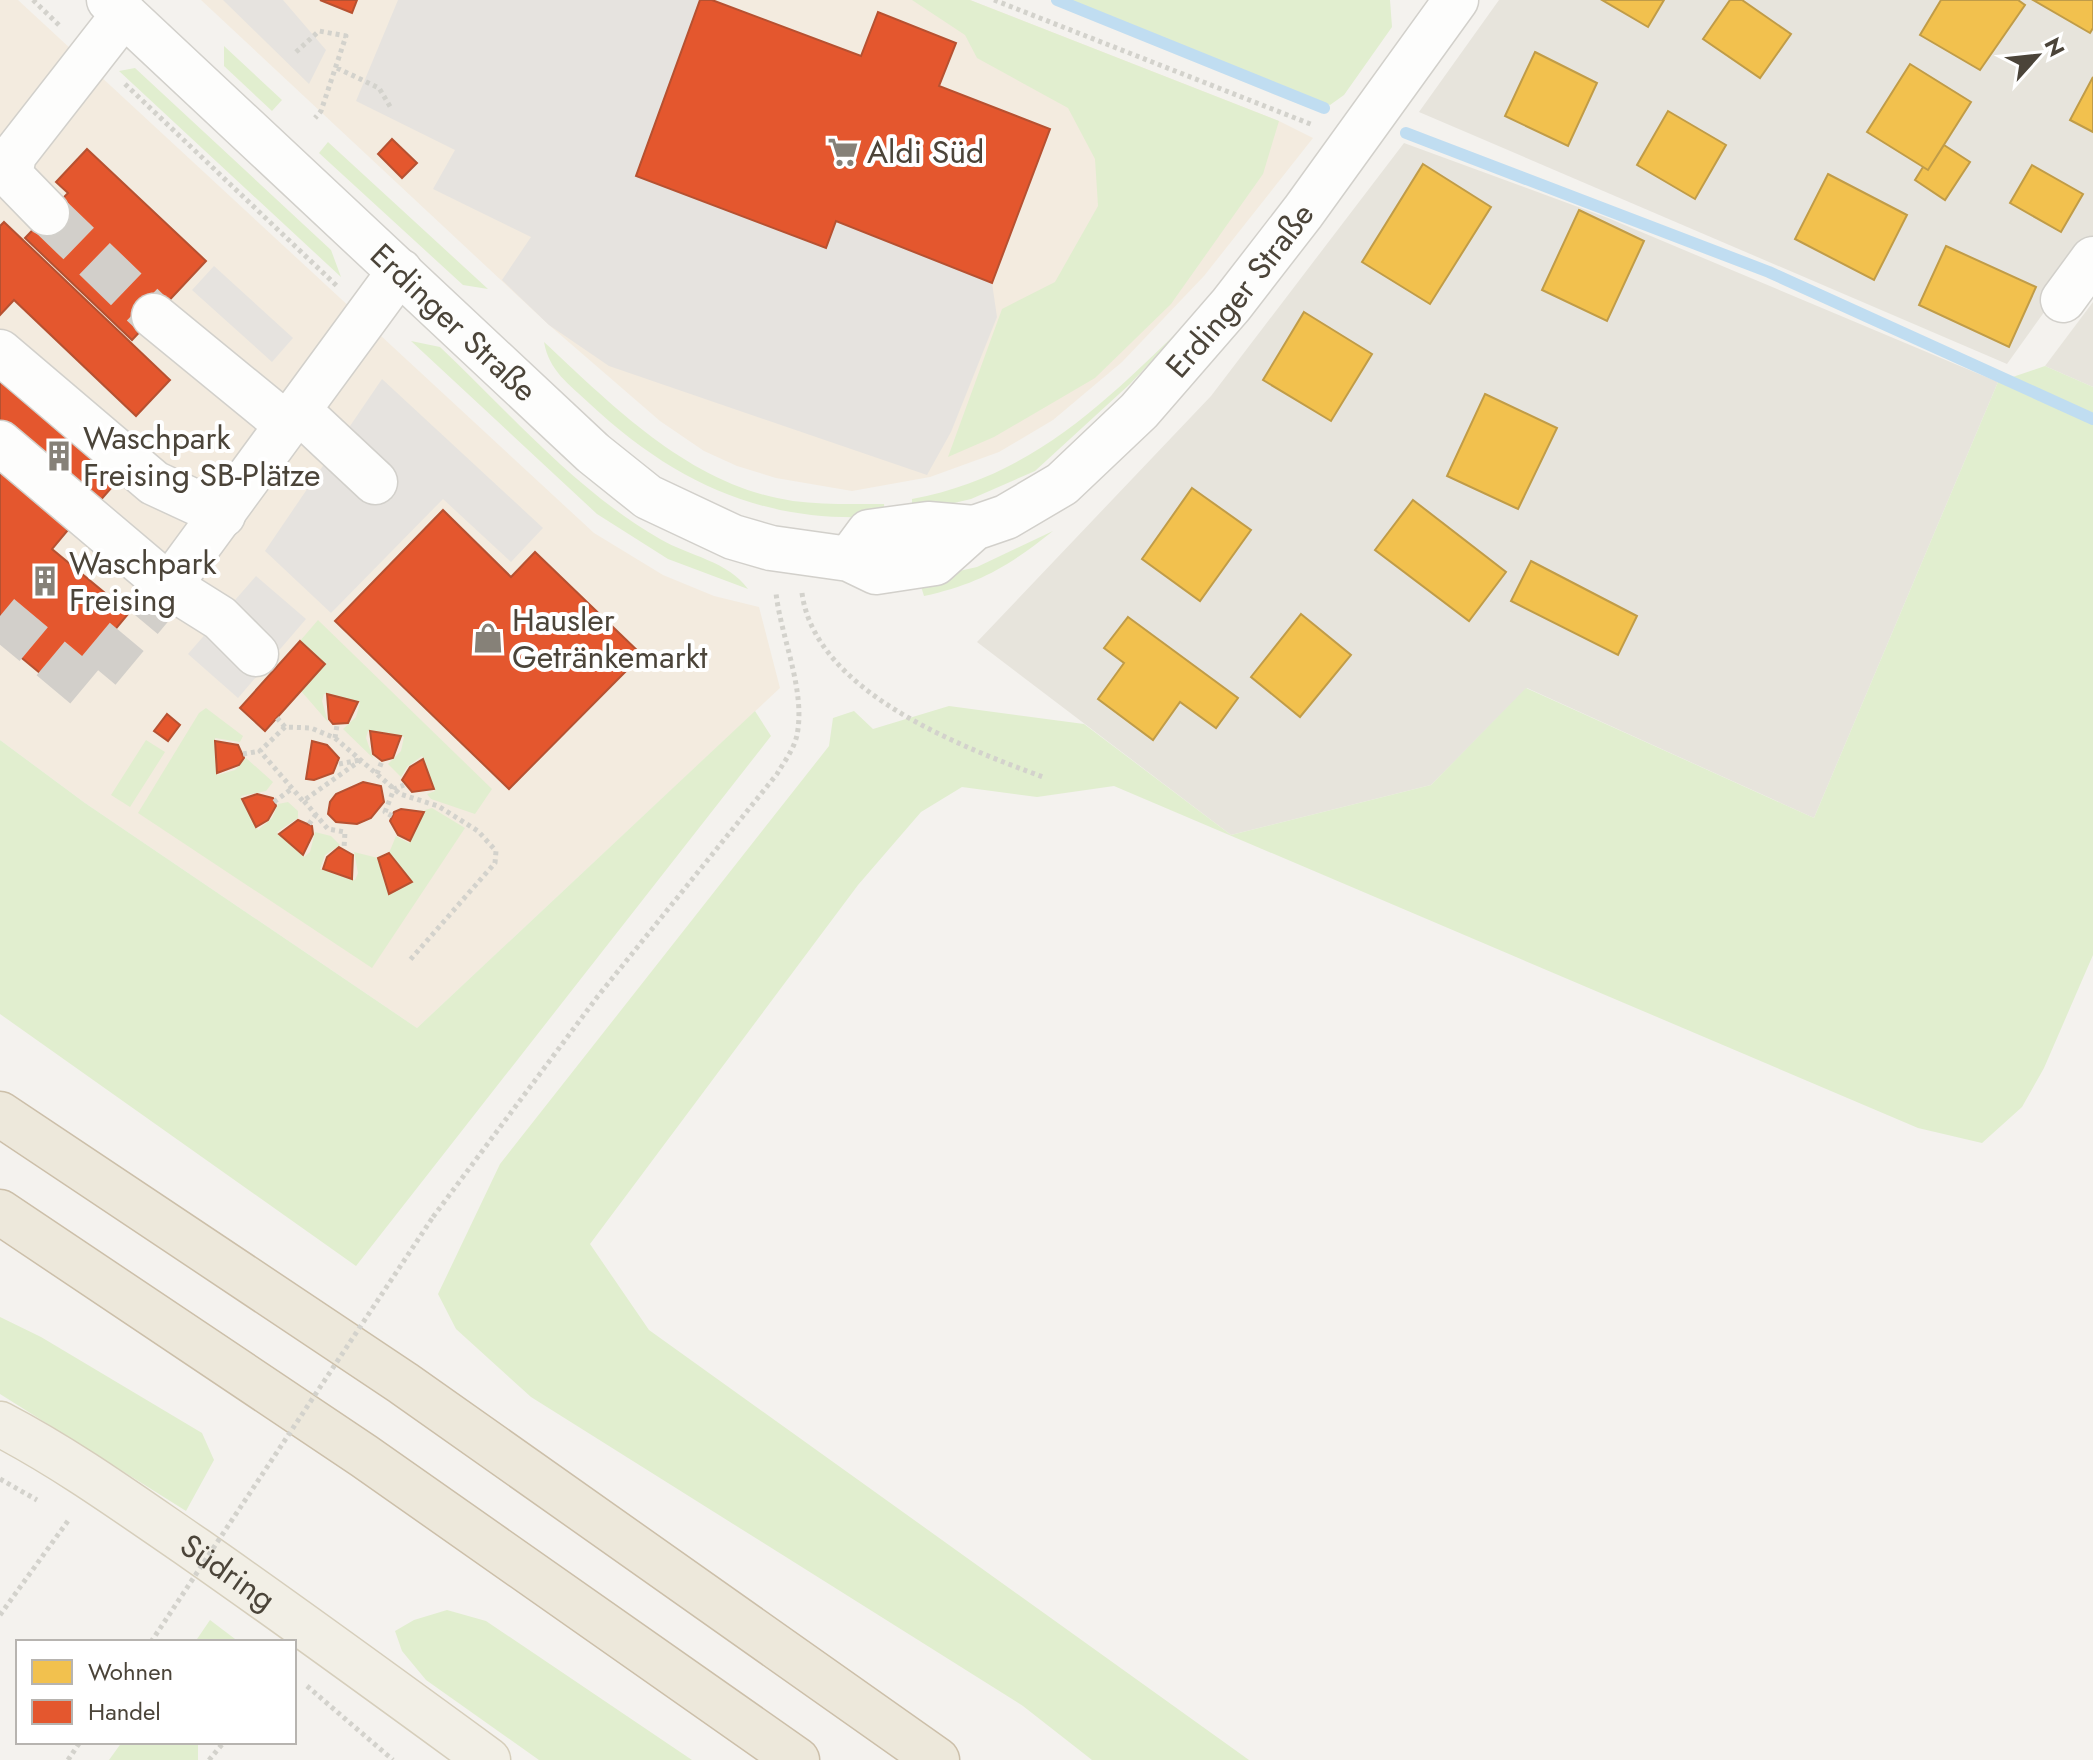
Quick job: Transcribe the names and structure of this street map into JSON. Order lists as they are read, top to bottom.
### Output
{
  "streets": {
    "main road": ["Südring"],
    "street": ["Erdinger Straße"]
  },
  "places": {
    "supermarket": ["Aldi Süd"],
    "building": ["Waschpark Freising SB-Plätze", "Waschpark Freising"],
    "shop": ["Hausler Getränkemarkt"]
  },
  "legend": ["Wohnen", "Handel"],
  "north": "top right"
}
